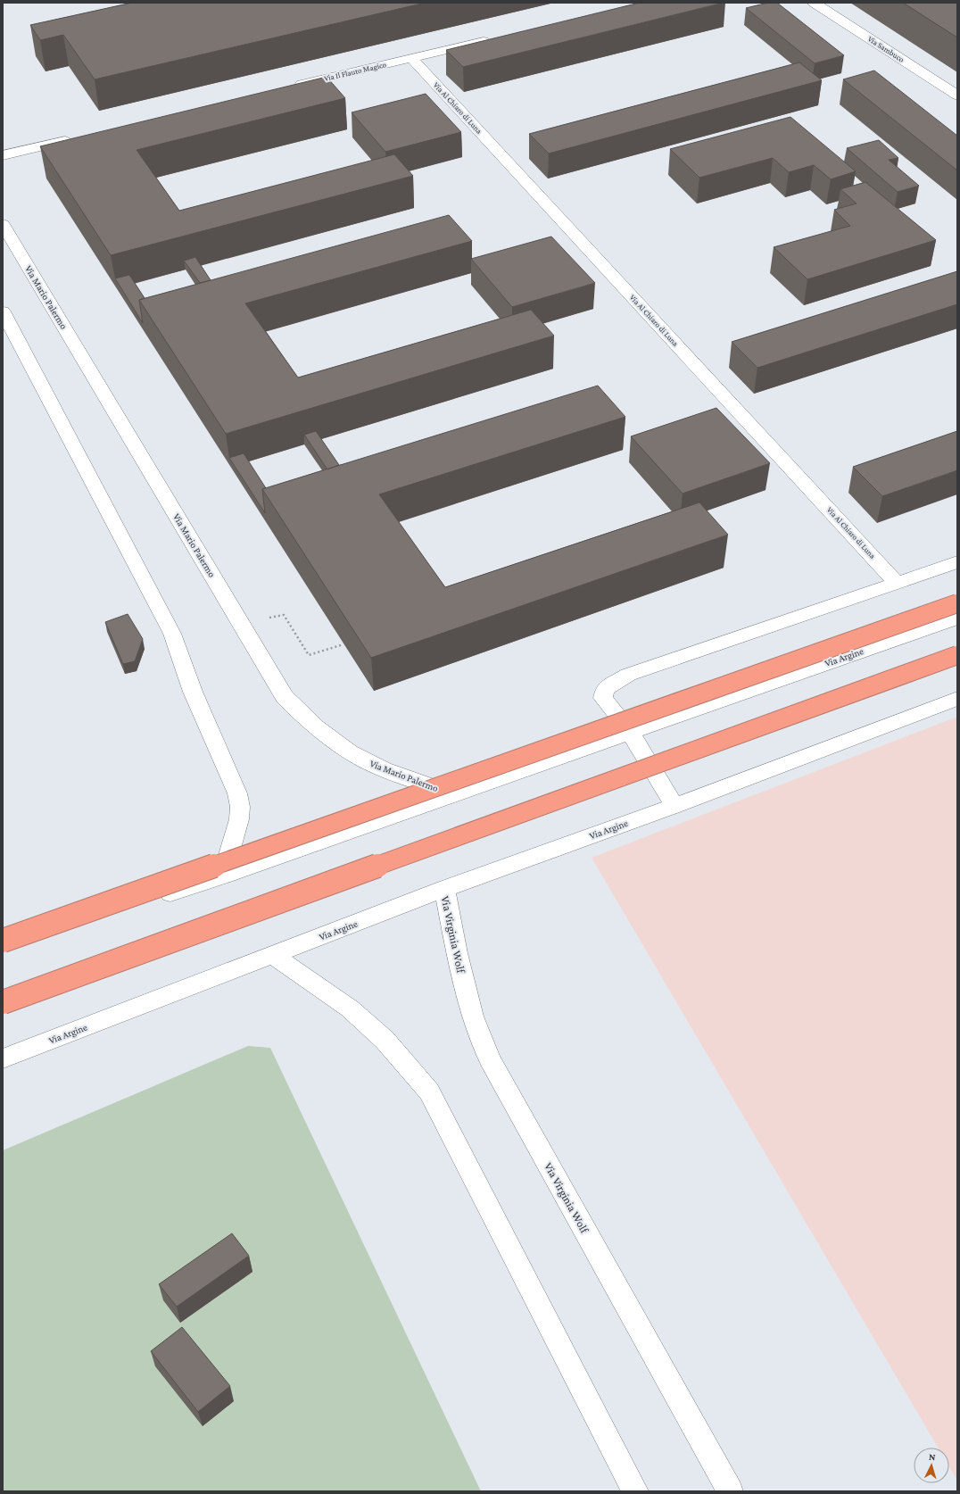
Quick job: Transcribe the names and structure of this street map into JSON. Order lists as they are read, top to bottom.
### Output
{
  "streets": {
    "street": [
      "Via Sambuco",
      "Via Il Flauto Magico",
      "Via Al Chiaro di Luna",
      "Via Mario Palermo",
      "Via Argine",
      "Via Virginia Wolf"
    ]
  },
  "crossings": [
    ["Via Il Flauto Magico", "Via Al Chiaro di Luna"],
    ["Via Mario Palermo", "Via Argine"],
    ["Via Argine", "Via Virginia Wolf"]
  ],
  "north": "top"
}
